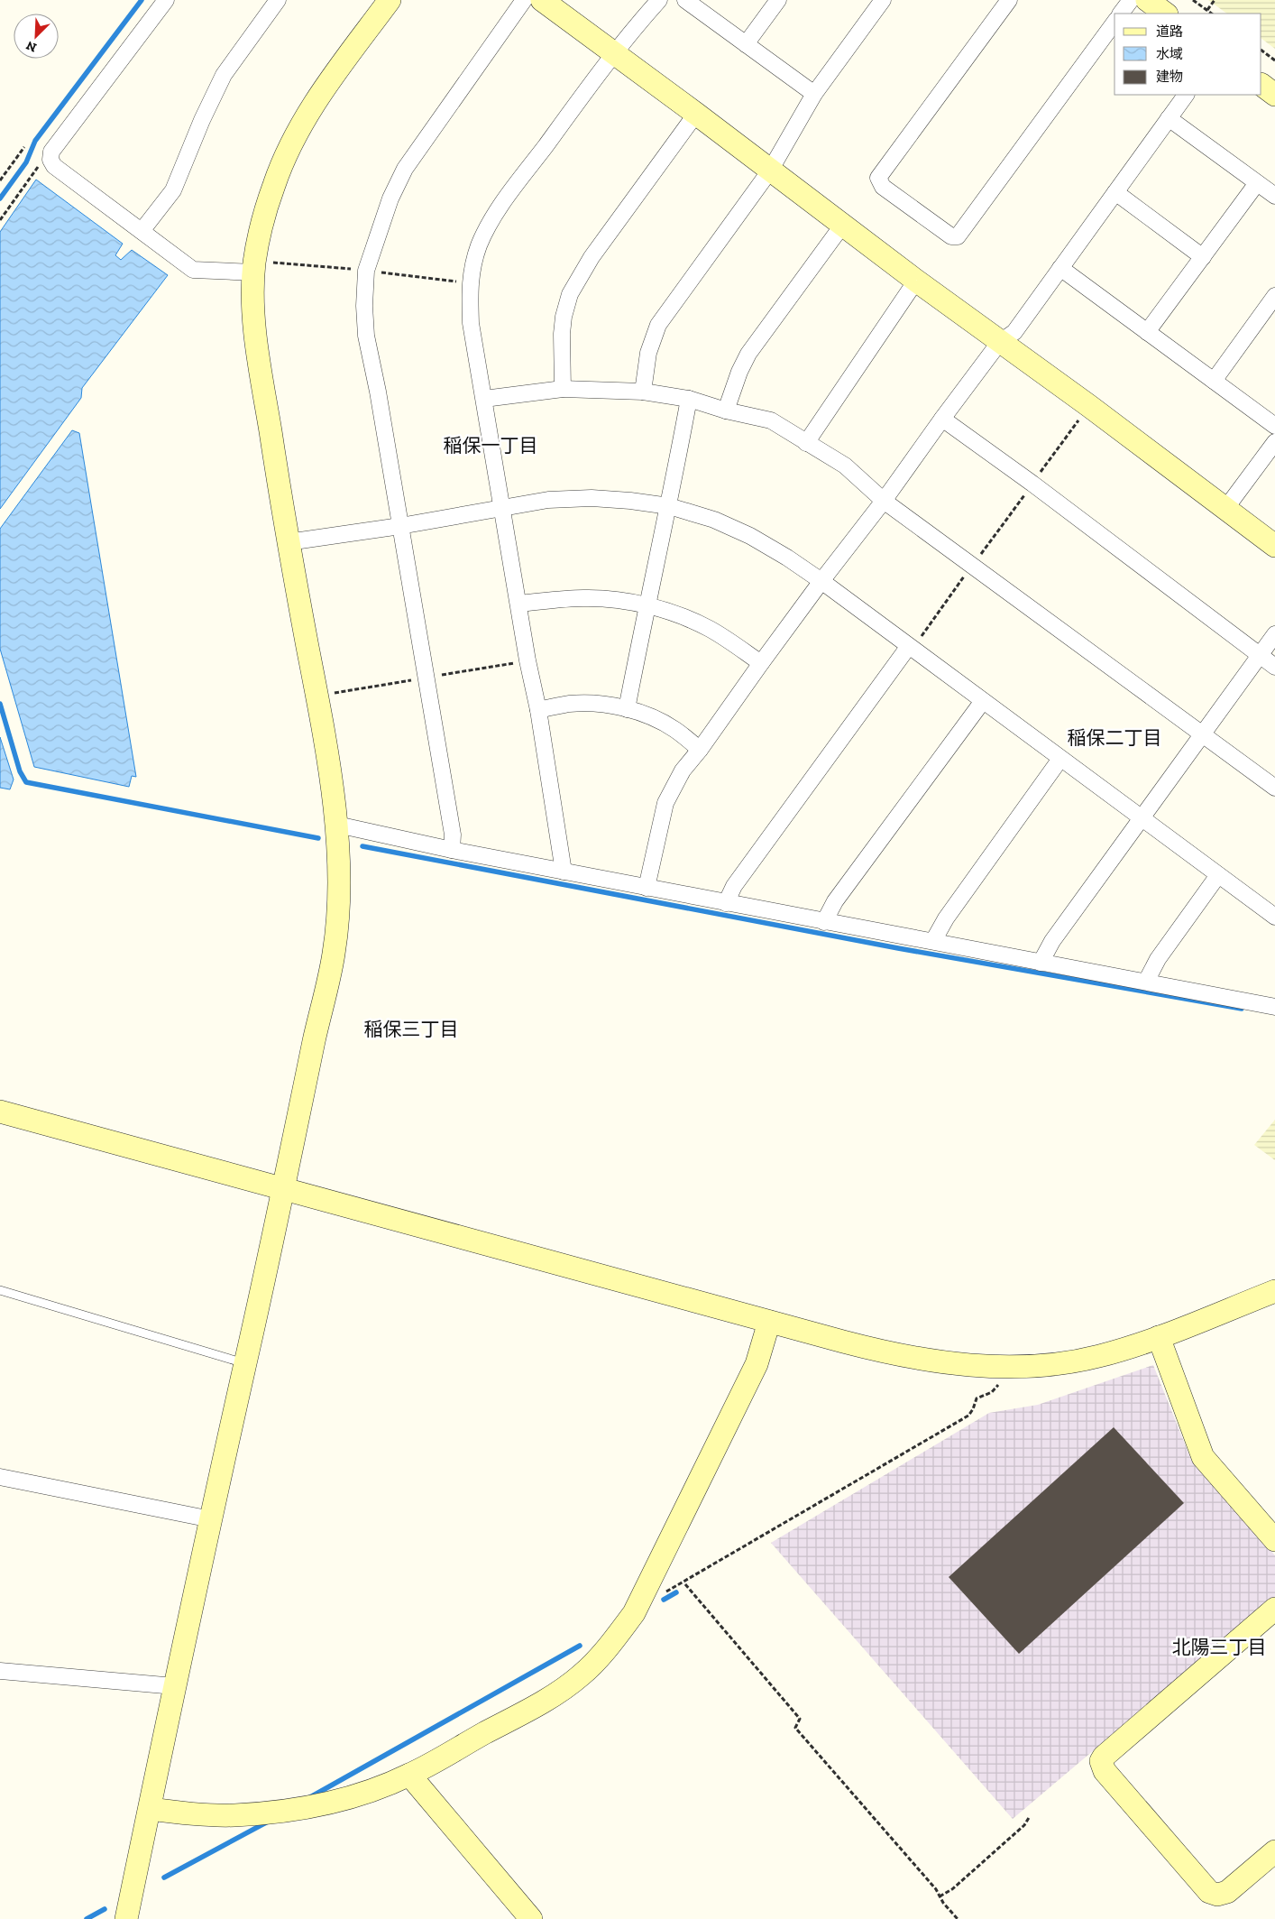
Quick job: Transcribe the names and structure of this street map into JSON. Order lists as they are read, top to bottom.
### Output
{
  "districts": [
    "稲保一丁目",
    "稲保二丁目",
    "稲保三丁目",
    "北陽三丁目"
  ],
  "legend": ["道路", "水域", "建物"],
  "north": "bottom left"
}
